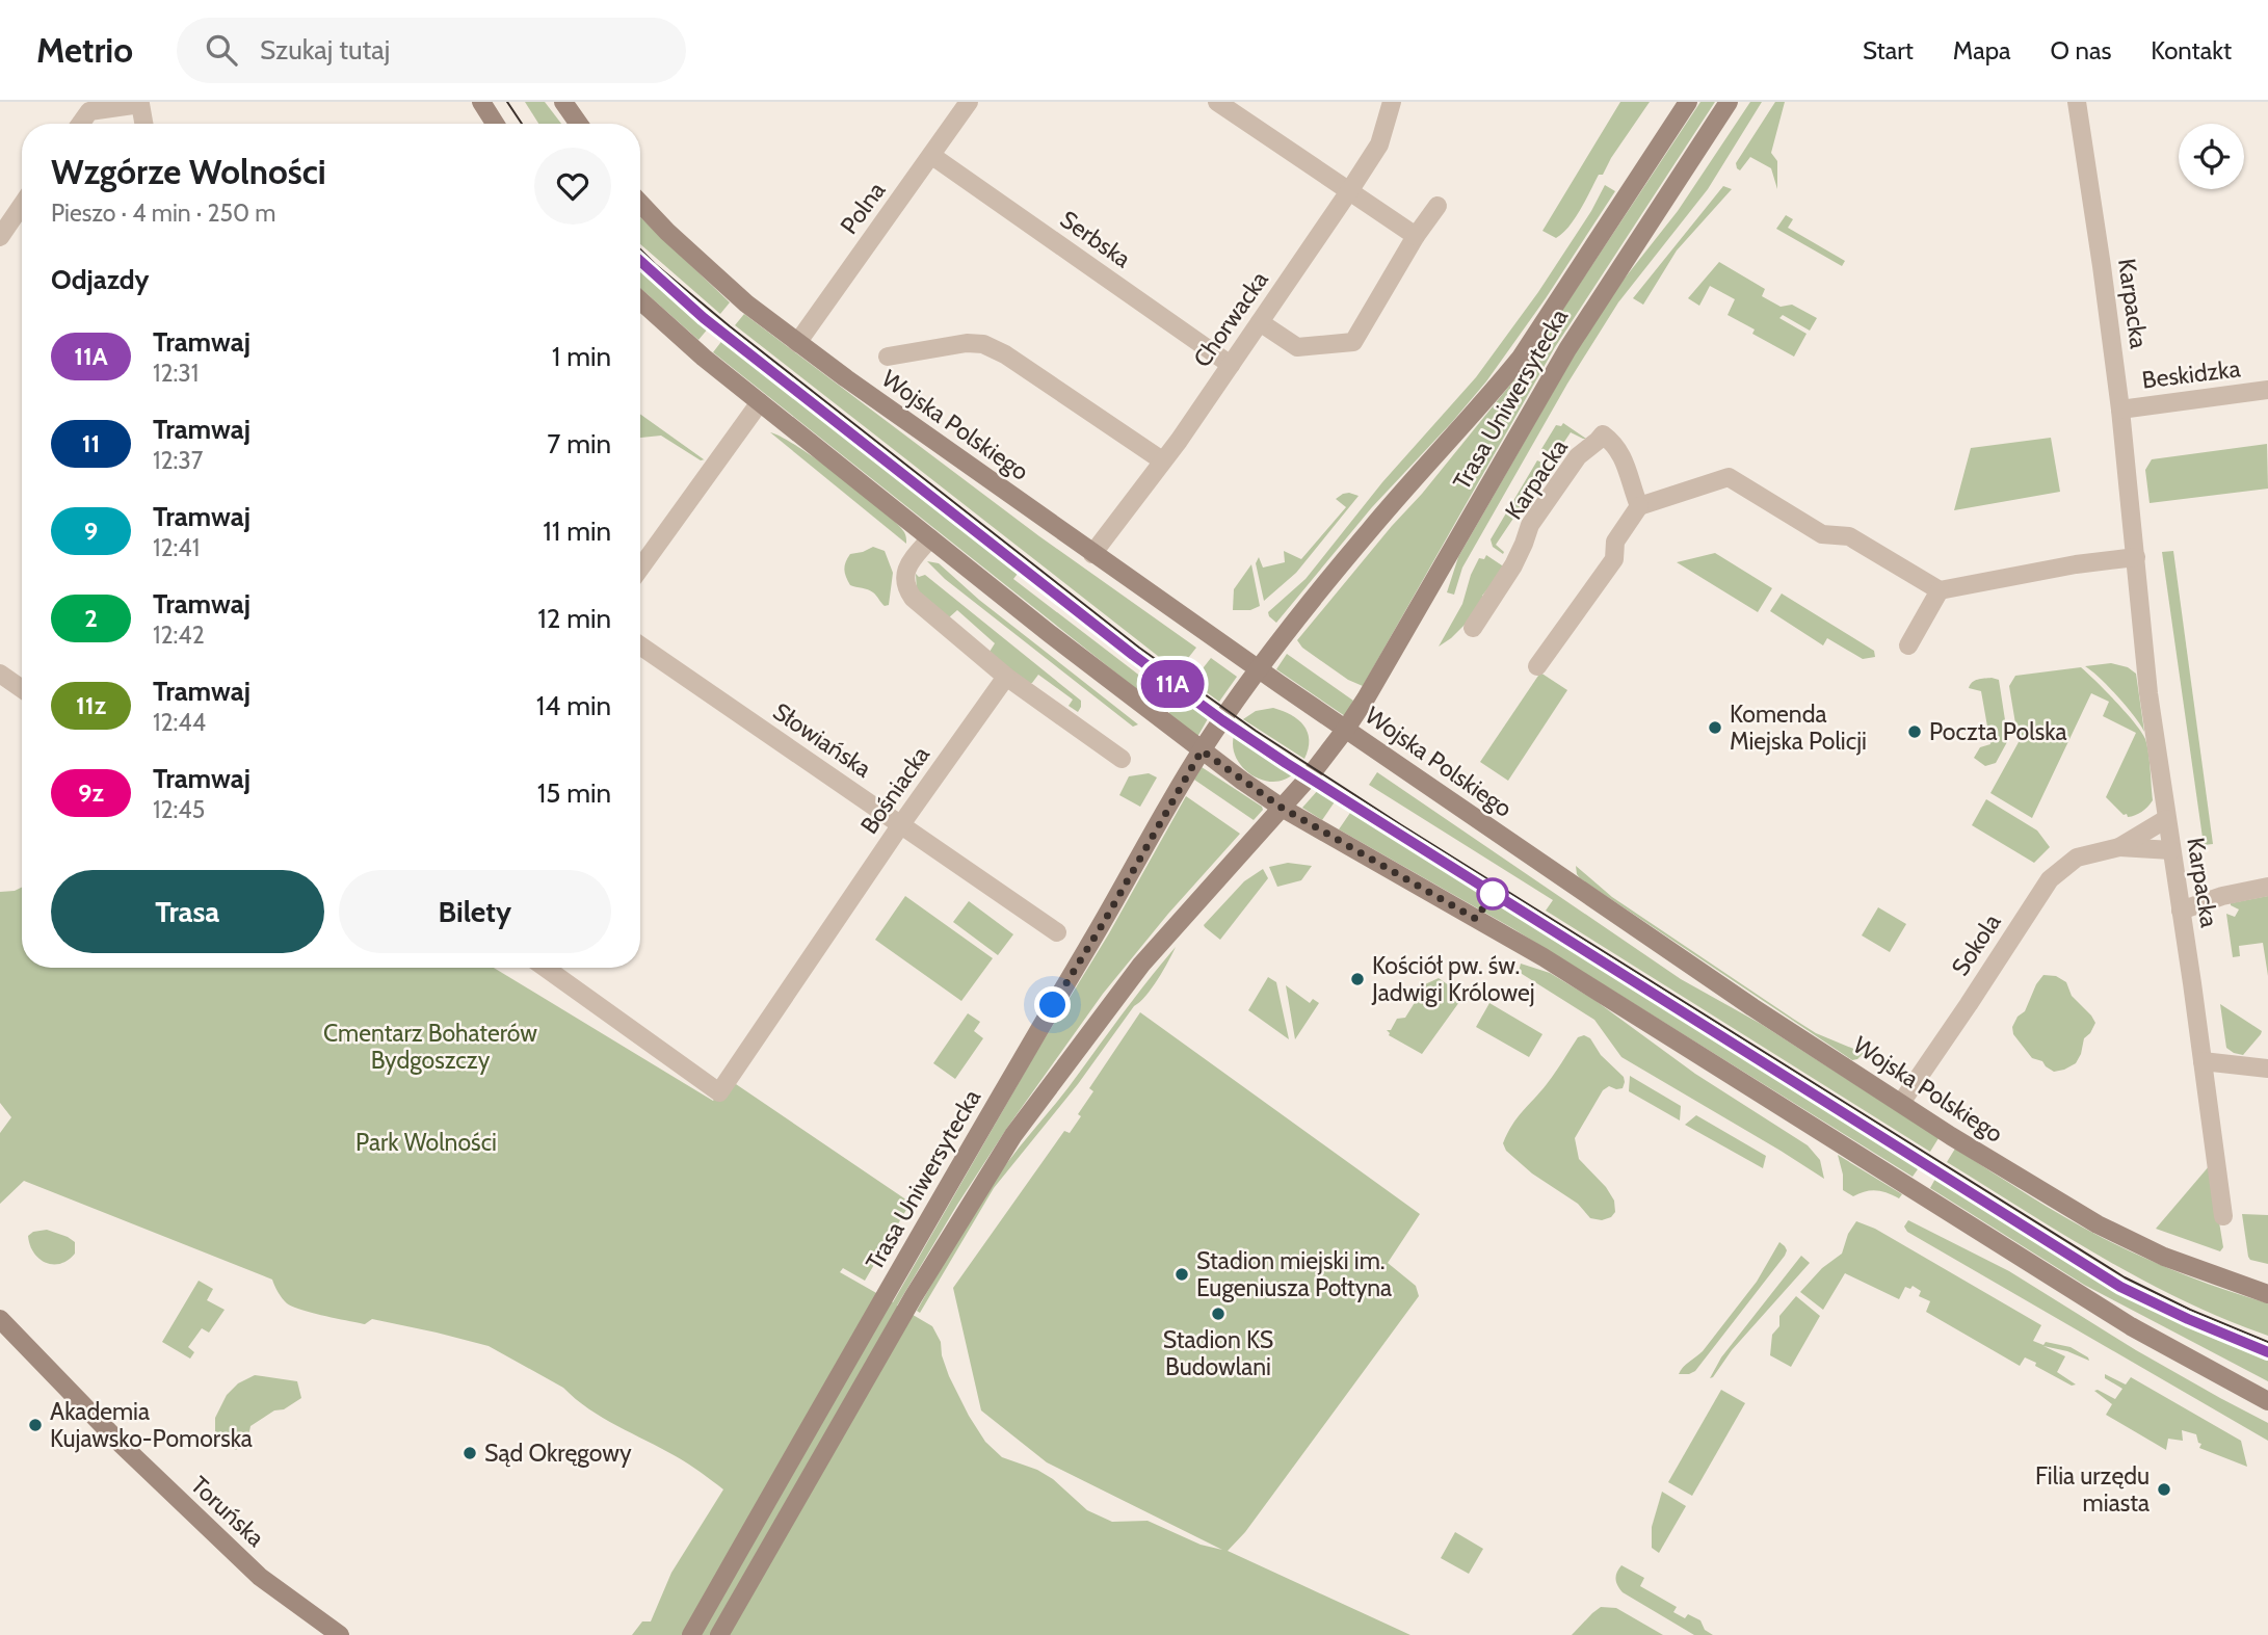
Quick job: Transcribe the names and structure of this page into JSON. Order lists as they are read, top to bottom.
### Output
{
  "streets": {
    "street": [
      "Polna",
      "Serbska",
      "Karpacka",
      "Chorwacka",
      "Beskidzka",
      "Trasa Uniwersytecka",
      "Wojska Polskiego",
      "Słowiańska",
      "Bośniacka",
      "Sokola",
      "Toruńska"
    ]
  },
  "crossings": [
    ["Polna", "Serbska"],
    ["Polna", "Wojska Polskiego"],
    ["Serbska", "Chorwacka"],
    ["Karpacka", "Beskidzka"],
    ["Karpacka", "Sokola"],
    ["Chorwacka", "Wojska Polskiego"],
    ["Trasa Uniwersytecka", "Wojska Polskiego"],
    ["Wojska Polskiego", "Sokola"],
    ["Słowiańska", "Bośniacka"]
  ],
  "parks": ["Cmentarz Bohaterów Bydgoszczy", "Park Wolności"],
  "places": [
    "Komenda Miejska Policji",
    "Poczta Polska",
    "Kościół pw. św. Jadwigi Królowej",
    "Stadion miejski im. Eugeniusza Połtyna",
    "Stadion KS Budowlani",
    "Akademia Kujawsko-Pomorska",
    "Sąd Okręgowy",
    "Filia urzędu miasta"
  ],
  "lines": ["tram line 11A"],
  "page": {
    "header": "Metrio",
    "search": "Szukaj tutaj",
    "nav": [
      "Start",
      "Mapa",
      "O nas",
      "Kontakt"
    ],
    "on_map": "11A",
    "heading": [
      ["Wzgórze Wolności", "Pieszo · 4 min · 250 m"],
      "Odjazdy"
    ],
    "list": [
      {
        "mark": "11A",
        "name": "Tramwaj",
        "note": "12:31",
        "value": "1 min"
      },
      {
        "mark": "11",
        "name": "Tramwaj",
        "note": "12:37",
        "value": "7 min"
      },
      {
        "mark": "9",
        "name": "Tramwaj",
        "note": "12:41",
        "value": "11 min"
      },
      {
        "mark": "2",
        "name": "Tramwaj",
        "note": "12:42",
        "value": "12 min"
      },
      {
        "mark": "11z",
        "name": "Tramwaj",
        "note": "12:44",
        "value": "14 min"
      },
      {
        "mark": "9z",
        "name": "Tramwaj",
        "note": "12:45",
        "value": "15 min"
      }
    ],
    "buttons": ["Trasa", "Bilety"]
  }
}
